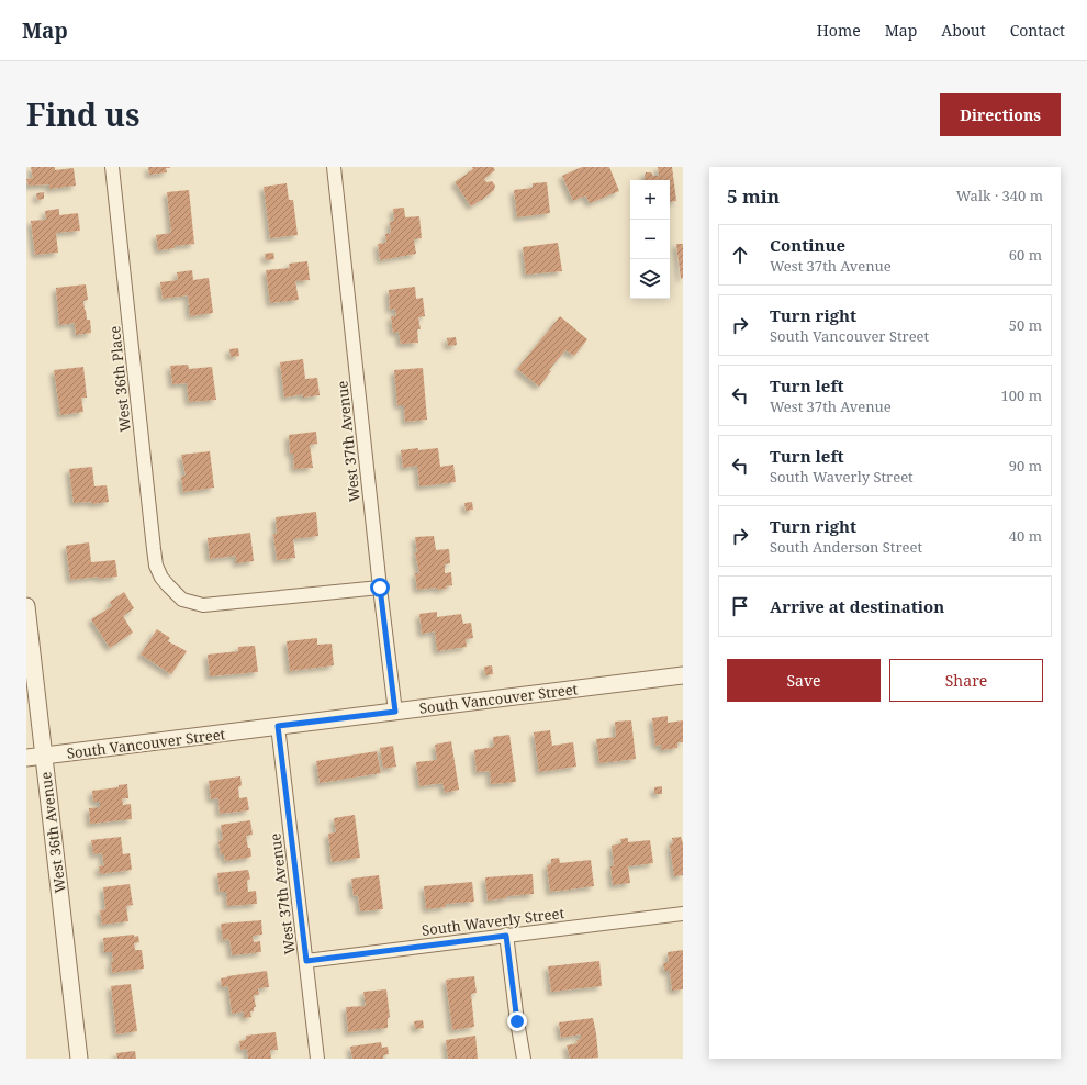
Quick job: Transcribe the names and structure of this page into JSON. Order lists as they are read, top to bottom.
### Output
{
  "streets": {
    "street": [
      "West 36th Place",
      "West 37th Avenue",
      "South Vancouver Street",
      "West 36th Avenue",
      "South Waverly Street"
    ]
  },
  "crossings": [
    ["West 36th Place", "West 37th Avenue"],
    ["West 37th Avenue", "South Vancouver Street"],
    ["West 37th Avenue", "South Waverly Street"],
    ["South Vancouver Street", "West 36th Avenue"]
  ],
  "page": {
    "header": "Map",
    "nav": [
      "Home",
      "Map",
      "About",
      "Contact"
    ],
    "title": "Find us",
    "buttons": [
      "Directions",
      ["Save", "Share"]
    ],
    "heading": ["5 min", "Walk · 340 m"],
    "map_buttons": ["+", "−"],
    "list": [
      ["Continue", "West 37th Avenue", "60 m"],
      ["Turn right", "South Vancouver Street", "50 m"],
      ["Turn left", "West 37th Avenue", "100 m"],
      ["Turn left", "South Waverly Street", "90 m"],
      ["Turn right", "South Anderson Street", "40 m"],
      "Arrive at destination"
    ]
  }
}
